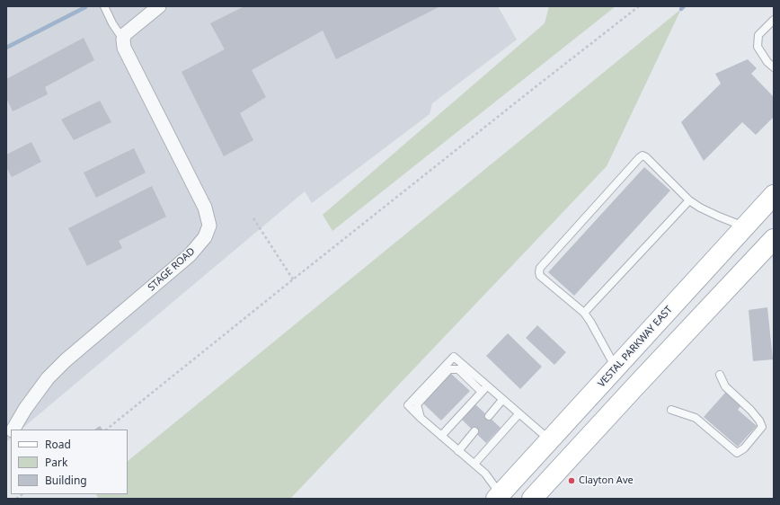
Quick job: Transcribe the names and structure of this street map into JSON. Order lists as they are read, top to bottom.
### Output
{
  "streets": {
    "main road": ["VESTAL PARKWAY EAST"],
    "street": ["STAGE ROAD"]
  },
  "places": ["Clayton Ave"],
  "legend": ["Road", "Park", "Building"]
}
